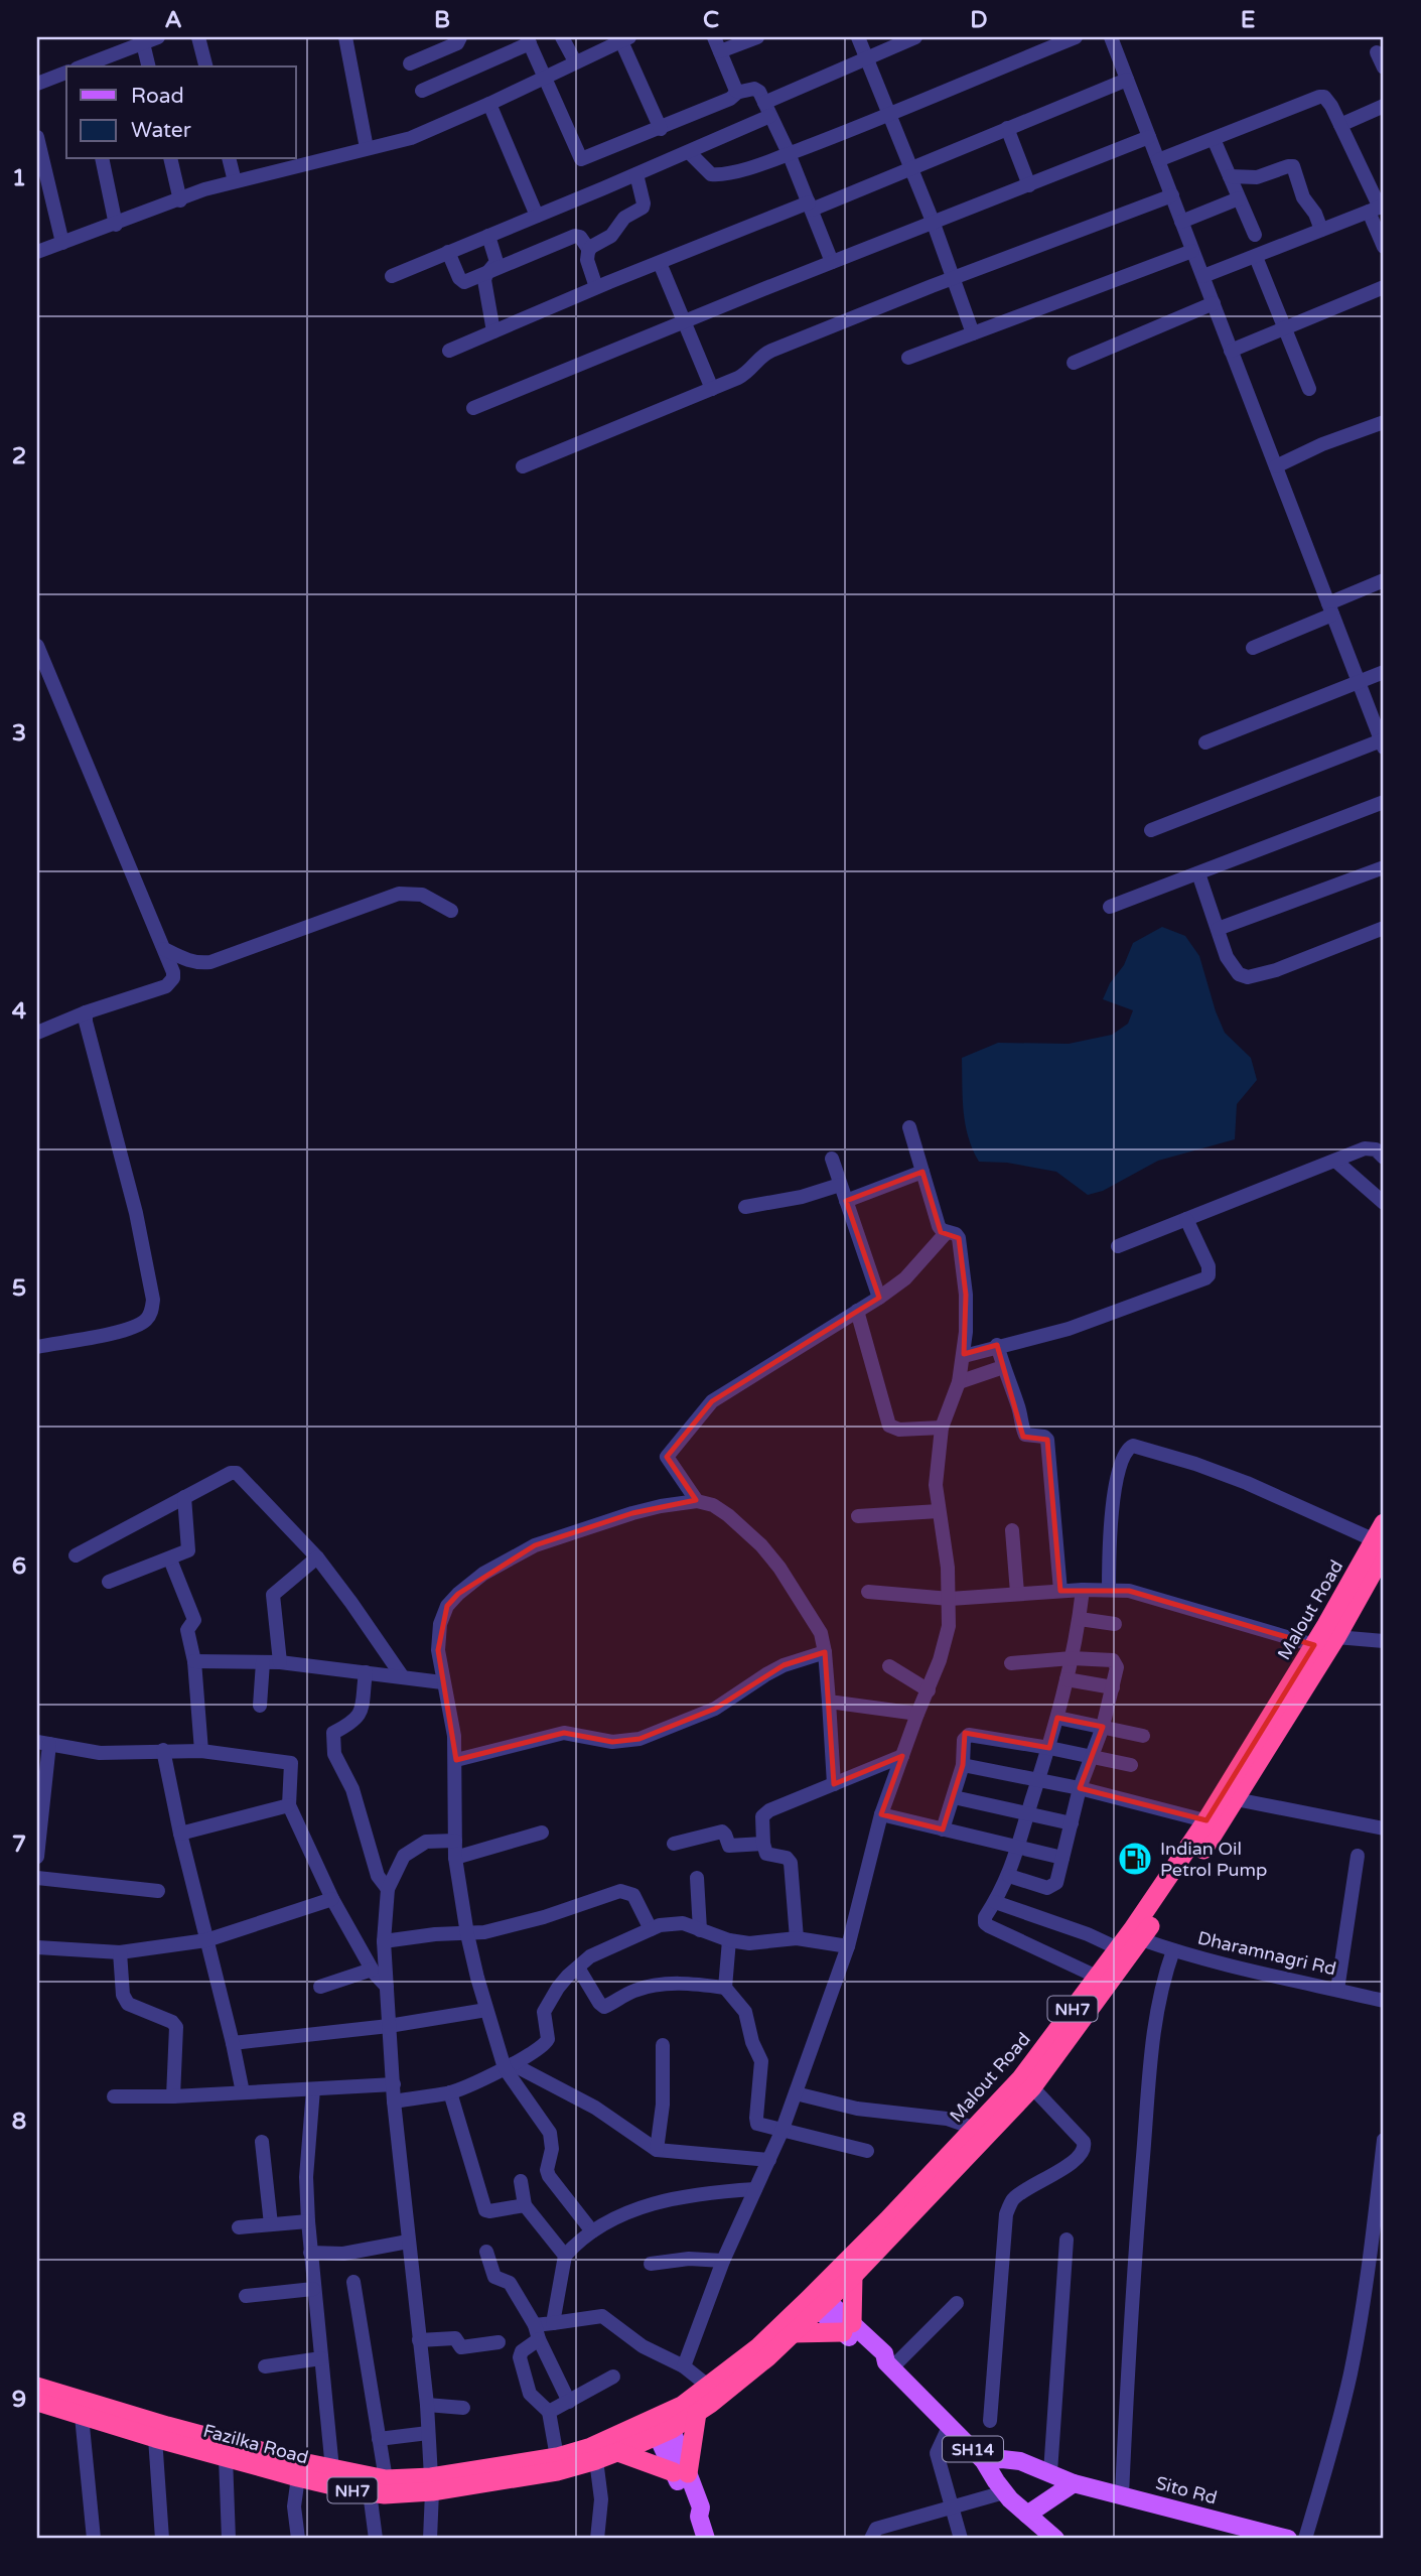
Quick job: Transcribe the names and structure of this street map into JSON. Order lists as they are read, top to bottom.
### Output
{
  "streets": {
    "highway": ["Malout Road", "NH7", "Fazilka Road"],
    "main road": ["SH14", "Sito Rd"],
    "street": ["Dharamnagri Rd"]
  },
  "crossings": [
    ["Malout Road", "Dharamnagri Rd"],
    ["Malout Road", "Fazilka Road"],
    ["Malout Road", "SH14"],
    ["SH14", "Sito Rd"]
  ],
  "places": {
    "fuel station": ["Indian Oil Petrol Pump"]
  },
  "legend": ["Road", "Water"],
  "grid": {
    "columns": [
      "A",
      "B",
      "C",
      "D",
      "E"
    ],
    "rows": [
      "1",
      "2",
      "3",
      "4",
      "5",
      "6",
      "7",
      "8",
      "9"
    ]
  }
}
